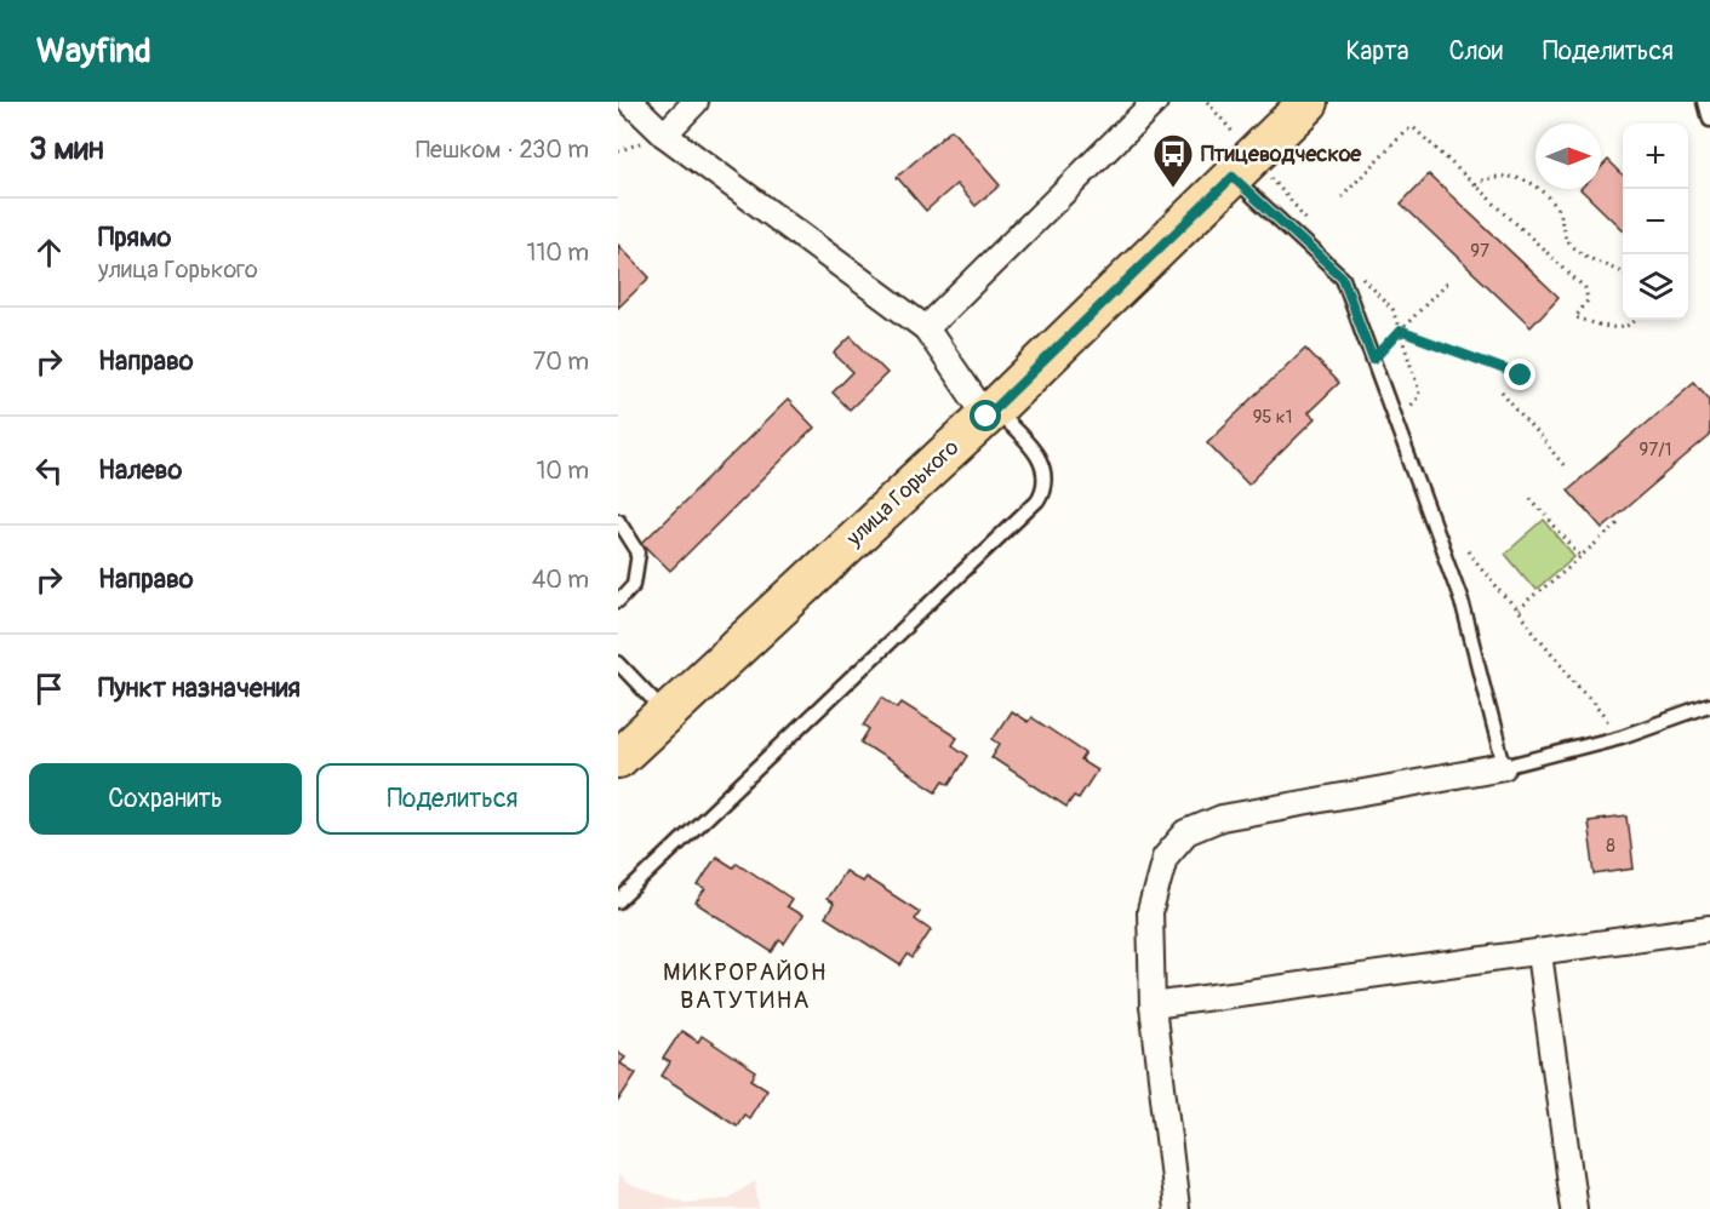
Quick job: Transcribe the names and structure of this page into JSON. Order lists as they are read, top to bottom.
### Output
{
  "streets": {
    "main road": ["улица Горького"]
  },
  "districts": ["МИКРОРАЙОН ВАТУТИНА"],
  "places": {
    "bus stop": ["Птицеводческое"]
  },
  "house_numbers": [
    "97",
    "95 к1",
    "97/1",
    "8"
  ],
  "north": "right",
  "page": {
    "header": "Wayfind",
    "nav": ["Карта", "Слои", "Поделиться"],
    "heading": ["3 мин", "Пешком · 230 m"],
    "map_buttons": ["+", "−"],
    "list": [
      ["Прямо", "улица Горького", "110 m"],
      ["Направо", "70 m"],
      ["Налево", "10 m"],
      ["Направо", "40 m"],
      "Пункт назначения"
    ],
    "buttons": ["Сохранить", "Поделиться"]
  }
}
